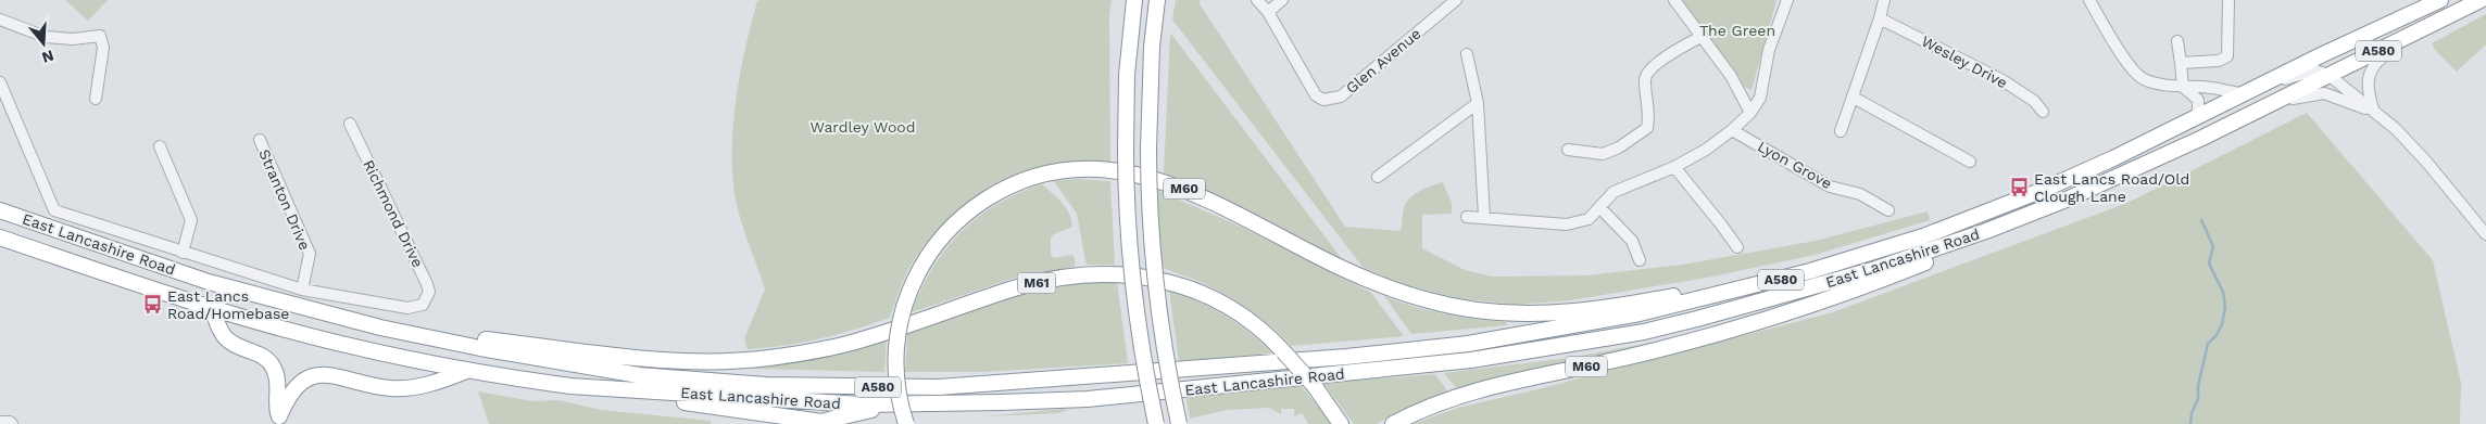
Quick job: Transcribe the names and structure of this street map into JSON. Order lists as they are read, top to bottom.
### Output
{
  "streets": {
    "highway": [
      "A580",
      "M60",
      "East Lancashire Road",
      "M61"
    ],
    "street": [
      "Glen Avenue",
      "Wesley Drive",
      "Lyon Grove",
      "Stranton Drive",
      "Richmond Drive"
    ]
  },
  "crossings": [
    ["A580", "East Lancashire Road"],
    ["A580", "M61"],
    ["M60", "East Lancashire Road"],
    ["Stranton Drive", "East Lancashire Road"],
    ["Richmond Drive", "East Lancashire Road"]
  ],
  "parks": ["The Green", "Wardley Wood"],
  "places": {
    "bus stop": ["East Lancs Road/Old Clough Lane", "East Lancs Road/Homebase"]
  },
  "north": "bottom"
}
